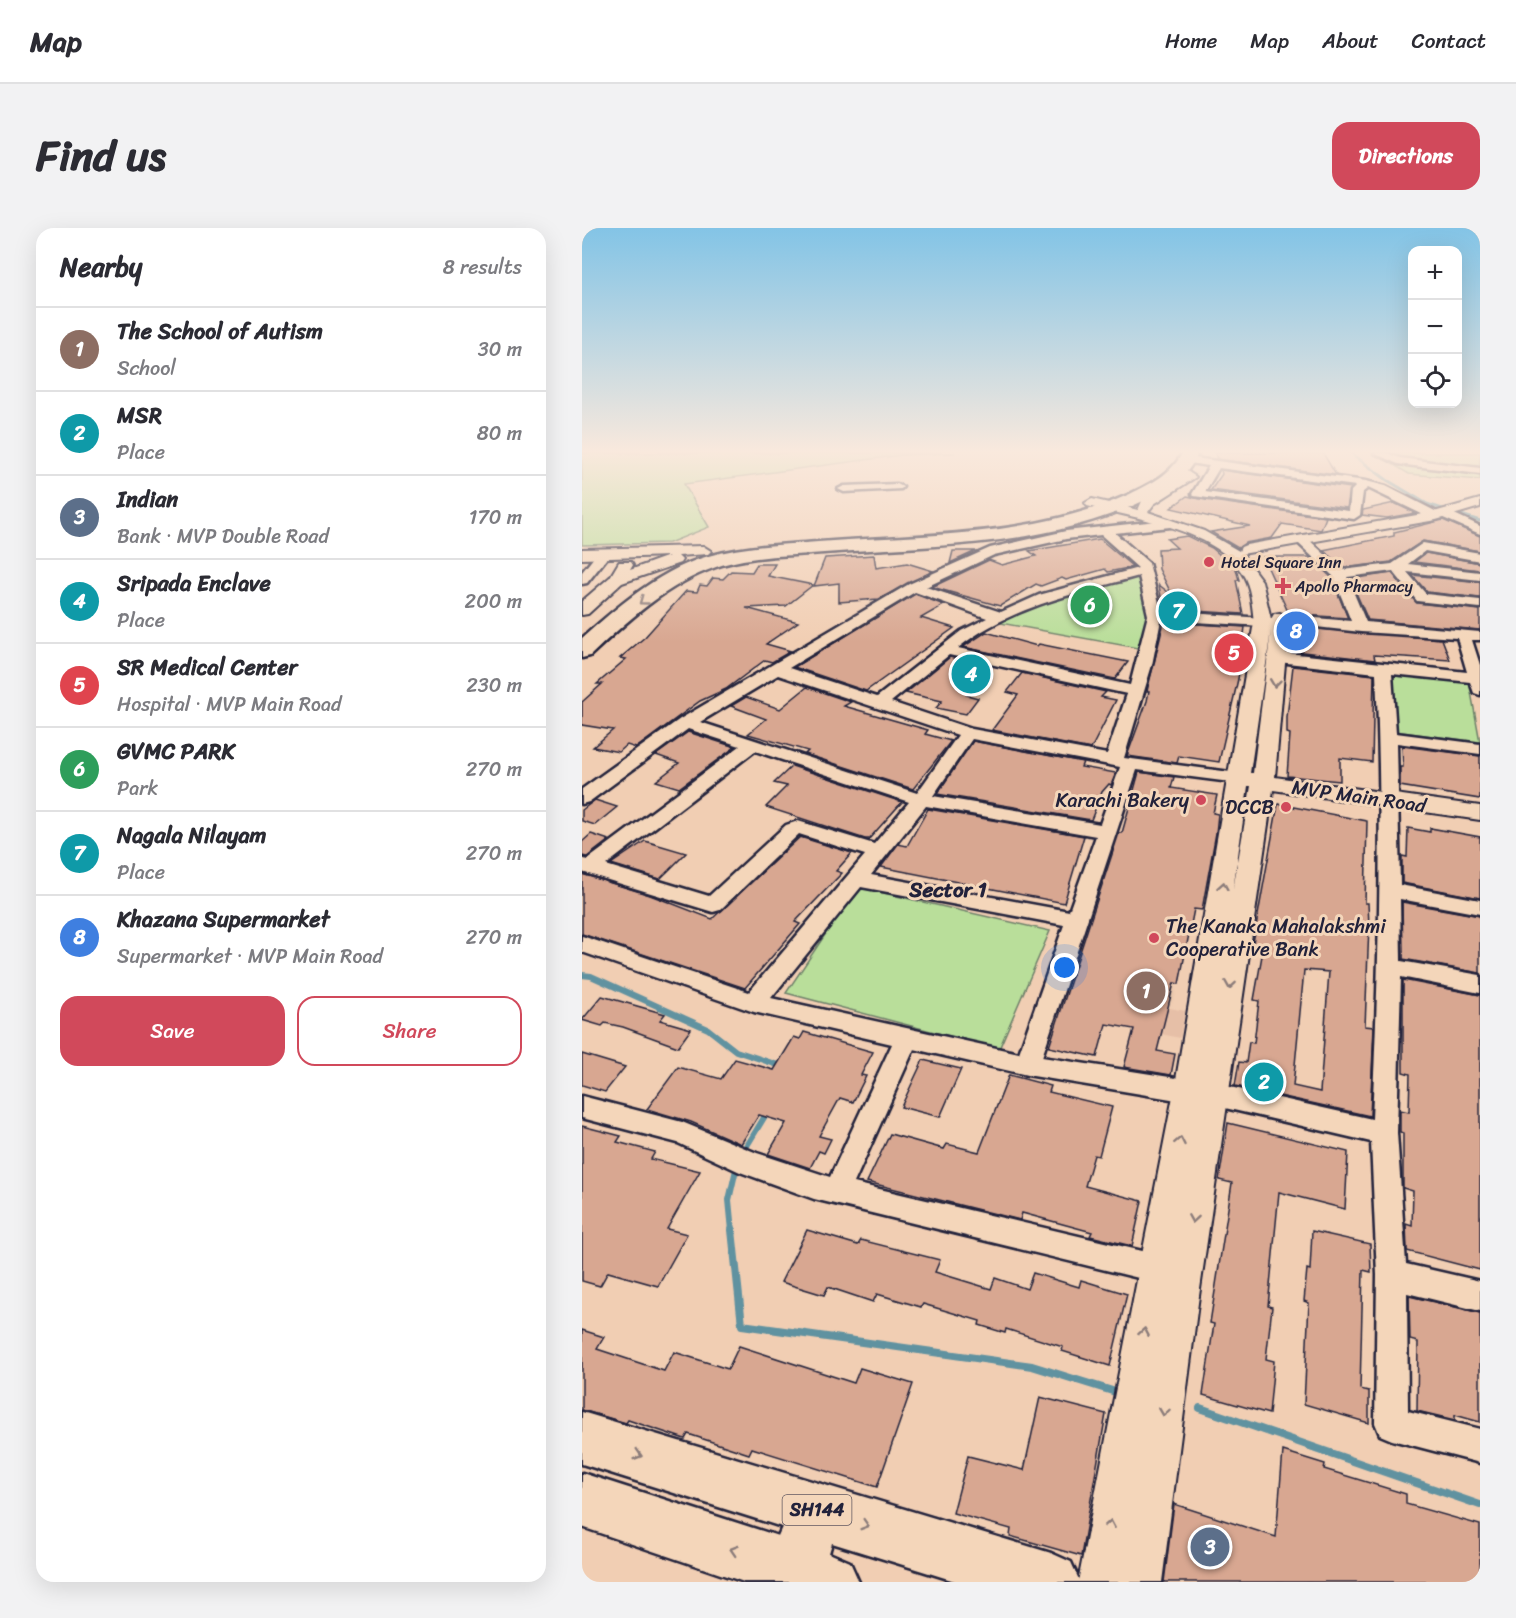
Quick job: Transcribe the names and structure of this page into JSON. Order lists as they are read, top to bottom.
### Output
{
  "streets": {
    "main road": ["SH144"],
    "street": ["MVP Main Road"]
  },
  "districts": ["Sector 1"],
  "places": {
    "other": [
      "Hotel Square Inn",
      "Karachi Bakery",
      "DCCB",
      "The Kanaka Mahalakshmi Cooperative Bank"
    ],
    "health": ["Apollo Pharmacy"]
  },
  "page": {
    "header": "Map",
    "nav": [
      "Home",
      "Map",
      "About",
      "Contact"
    ],
    "title": "Find us",
    "buttons": [
      "Directions",
      ["Save", "Share"]
    ],
    "heading": ["Nearby", "8 results"],
    "map_buttons": ["+", "−"],
    "list": [
      {
        "mark": "1",
        "name": "The School of Autism",
        "note": "School",
        "value": "30 m"
      },
      {
        "mark": "2",
        "name": "MSR",
        "note": "Place",
        "value": "80 m"
      },
      {
        "mark": "3",
        "name": "Indian",
        "note": "Bank · MVP Double Road",
        "value": "170 m"
      },
      {
        "mark": "4",
        "name": "Sripada Enclave",
        "note": "Place",
        "value": "200 m"
      },
      {
        "mark": "5",
        "name": "SR Medical Center",
        "note": "Hospital · MVP Main Road",
        "value": "230 m"
      },
      {
        "mark": "6",
        "name": "GVMC PARK",
        "note": "Park",
        "value": "270 m"
      },
      {
        "mark": "7",
        "name": "Nagala Nilayam",
        "note": "Place",
        "value": "270 m"
      },
      {
        "mark": "8",
        "name": "Khazana Supermarket",
        "note": "Supermarket · MVP Main Road",
        "value": "270 m"
      }
    ],
    "pins": [
      "6",
      "7",
      "8",
      "5",
      "4",
      "1",
      "2",
      "3"
    ]
  }
}
